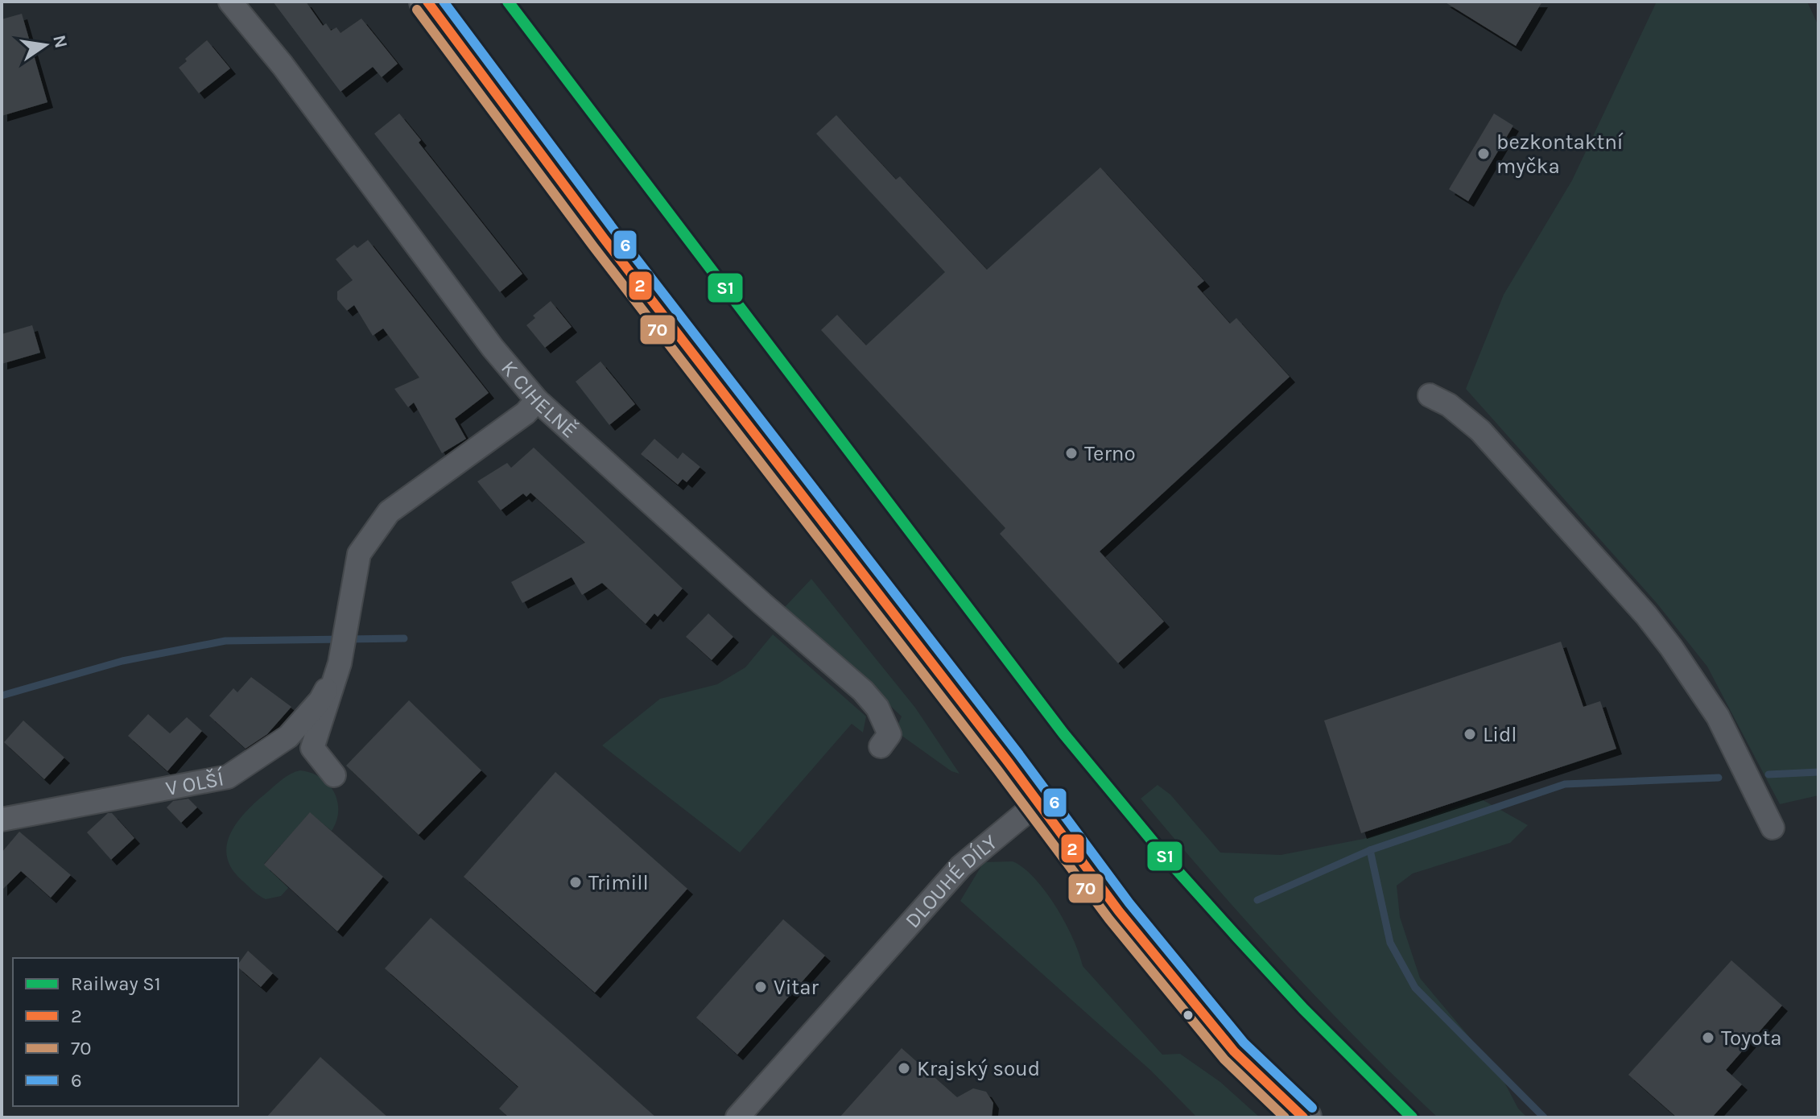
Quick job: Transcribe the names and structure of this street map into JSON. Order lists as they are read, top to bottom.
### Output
{
  "streets": {
    "street": ["K CIHELNĚ", "V OLŠÍ", "DLOUHÉ DÍLY"]
  },
  "crossings": [
    ["K CIHELNĚ", "V OLŠÍ"]
  ],
  "places": [
    "bezkontaktní myčka",
    "Terno",
    "Lidl",
    "Trimill",
    "Vitar",
    "Toyota",
    "Krajský soud"
  ],
  "lines": [
    "rail line S1",
    "transit line 2",
    "transit line 6",
    "transit line 70"
  ],
  "legend": [
    "Railway S1",
    "2",
    "70",
    "6"
  ],
  "north": "right"
}
